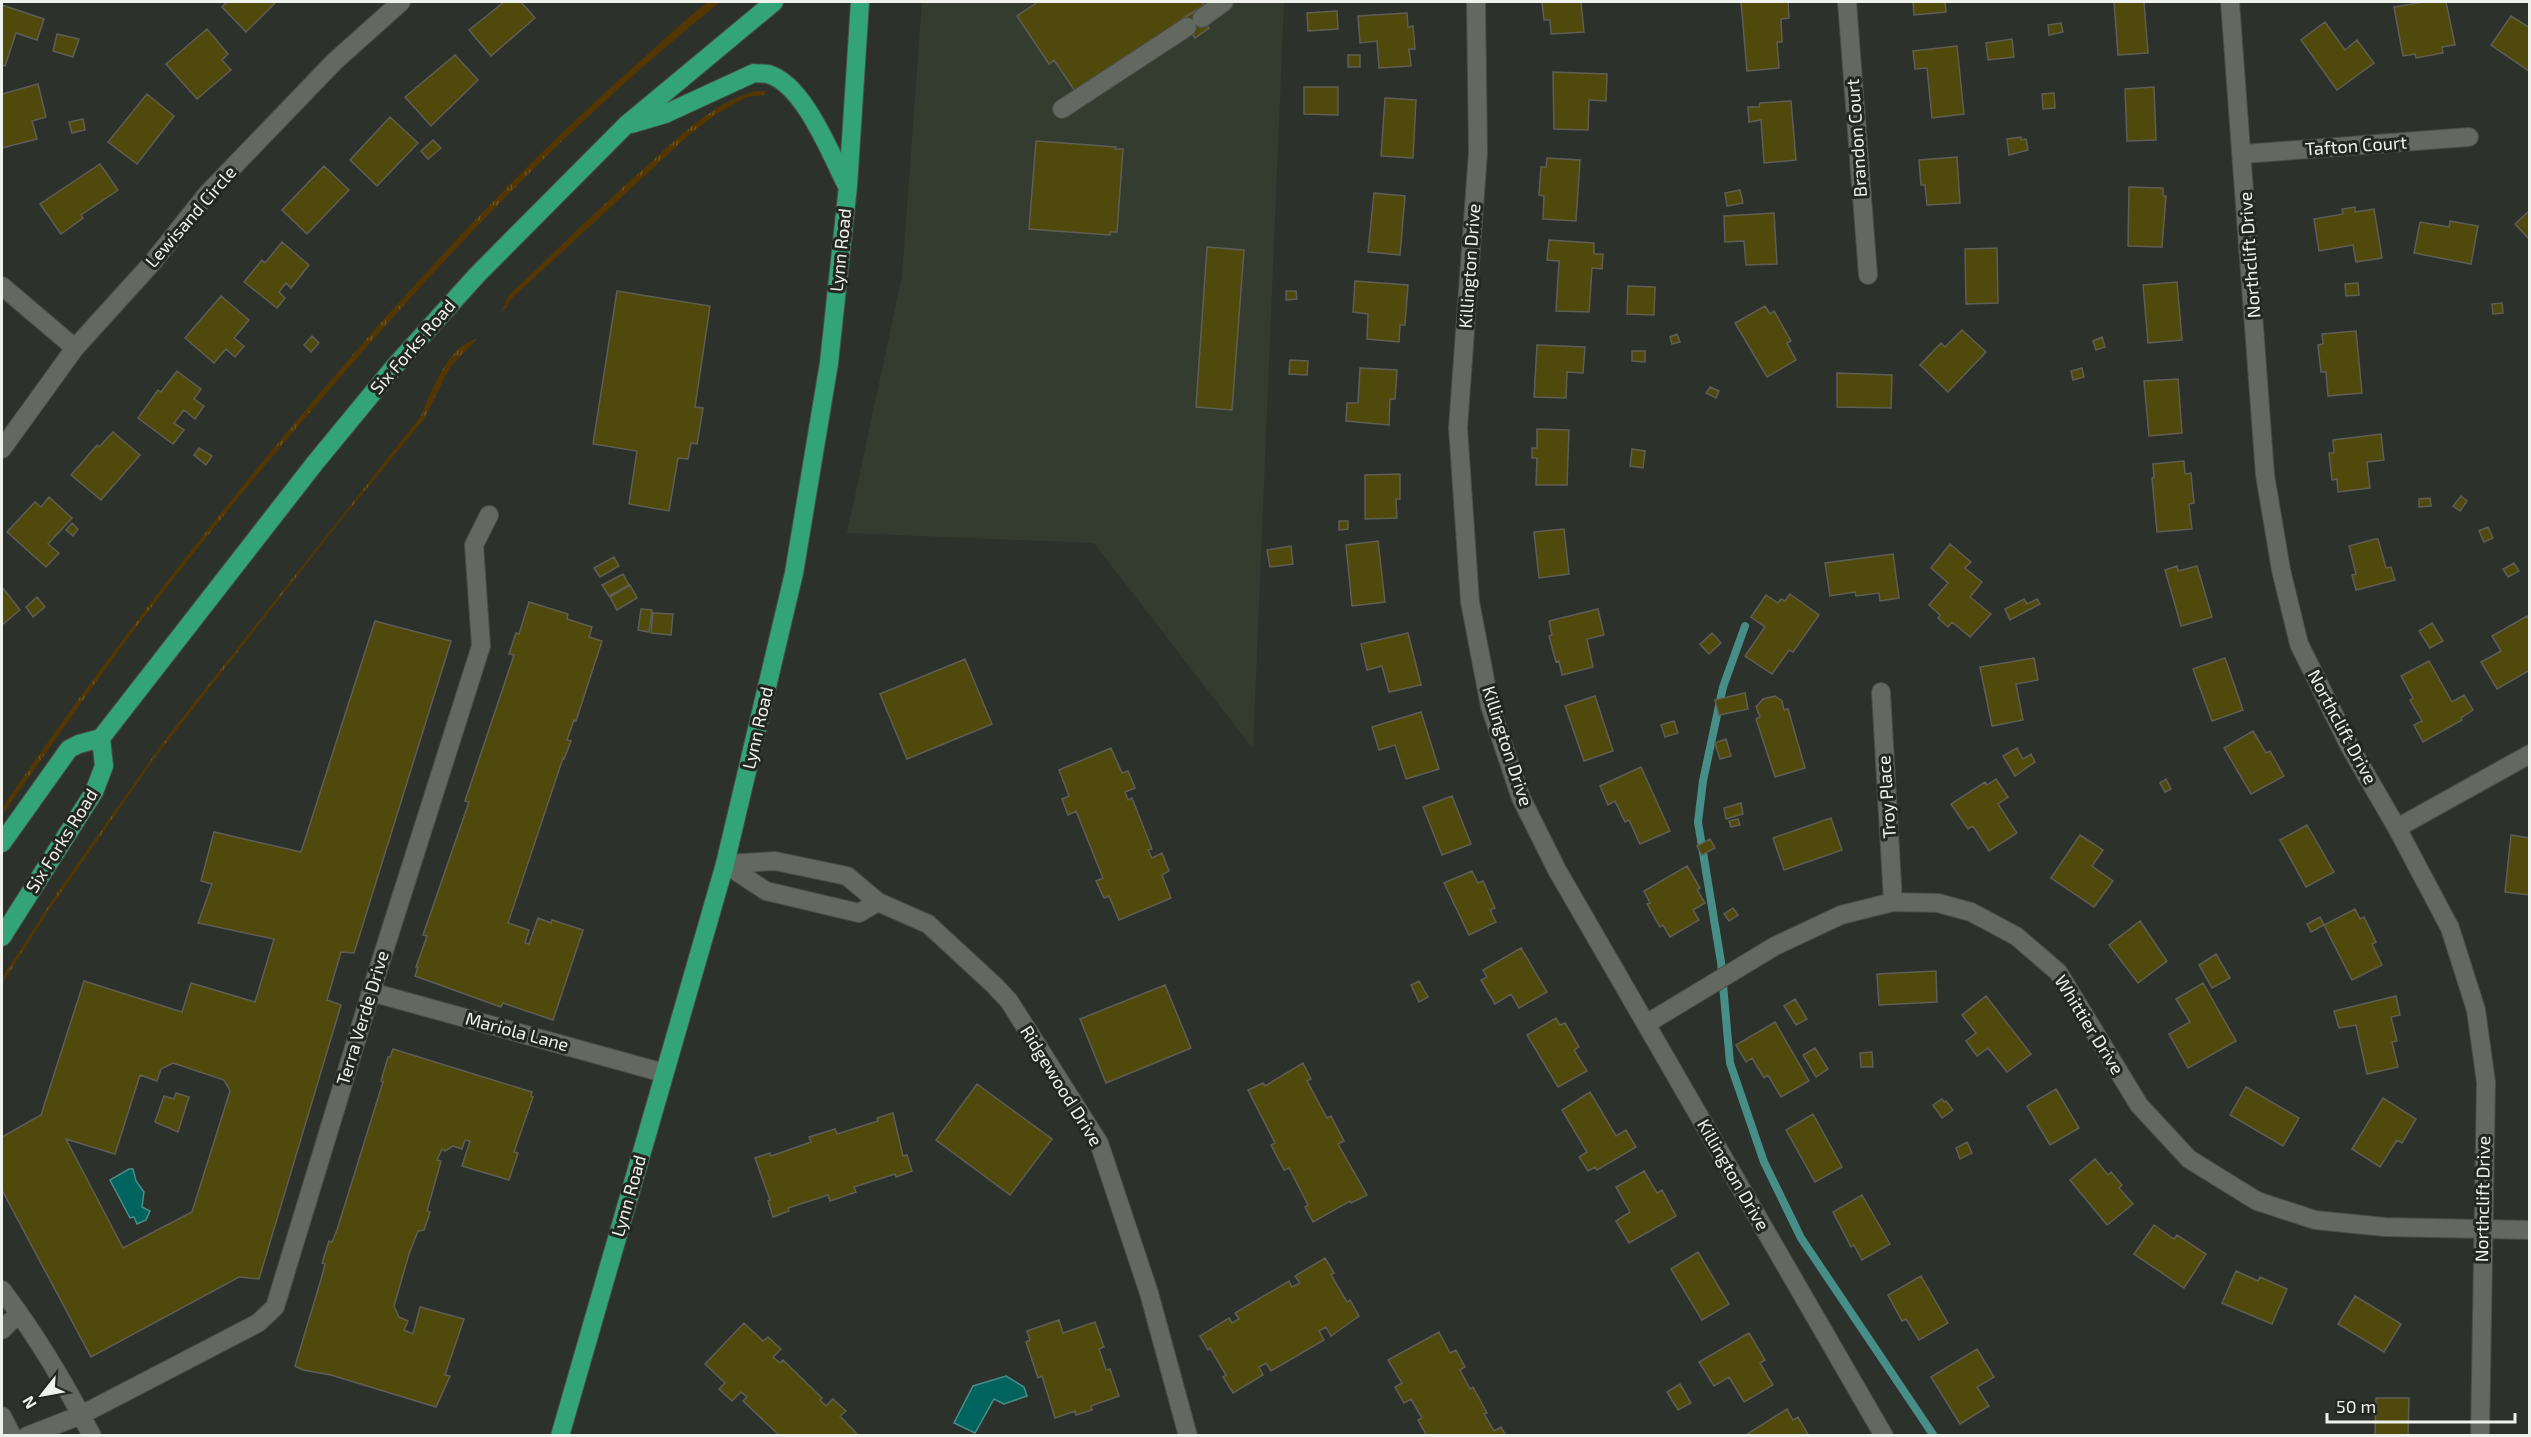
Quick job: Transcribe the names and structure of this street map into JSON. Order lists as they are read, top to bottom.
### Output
{
  "streets": {
    "main road": ["Lynn Road", "Six Forks Road"],
    "street": [
      "Brandon Court",
      "Tafton Court",
      "Lewisand Circle",
      "Northclift Drive",
      "Killington Drive",
      "Troy Place",
      "Terra Verde Drive",
      "Whittier Drive",
      "Mariola Lane",
      "Ridgewood Drive"
    ]
  },
  "crossings": [
    ["Tafton Court", "Northclift Drive"],
    ["Lynn Road", "Mariola Lane"],
    ["Lynn Road", "Ridgewood Drive"],
    ["Northclift Drive", "Whittier Drive"],
    ["Killington Drive", "Whittier Drive"],
    ["Troy Place", "Whittier Drive"],
    ["Terra Verde Drive", "Mariola Lane"]
  ],
  "scale_bar": "50 m",
  "north": "bottom left"
}
